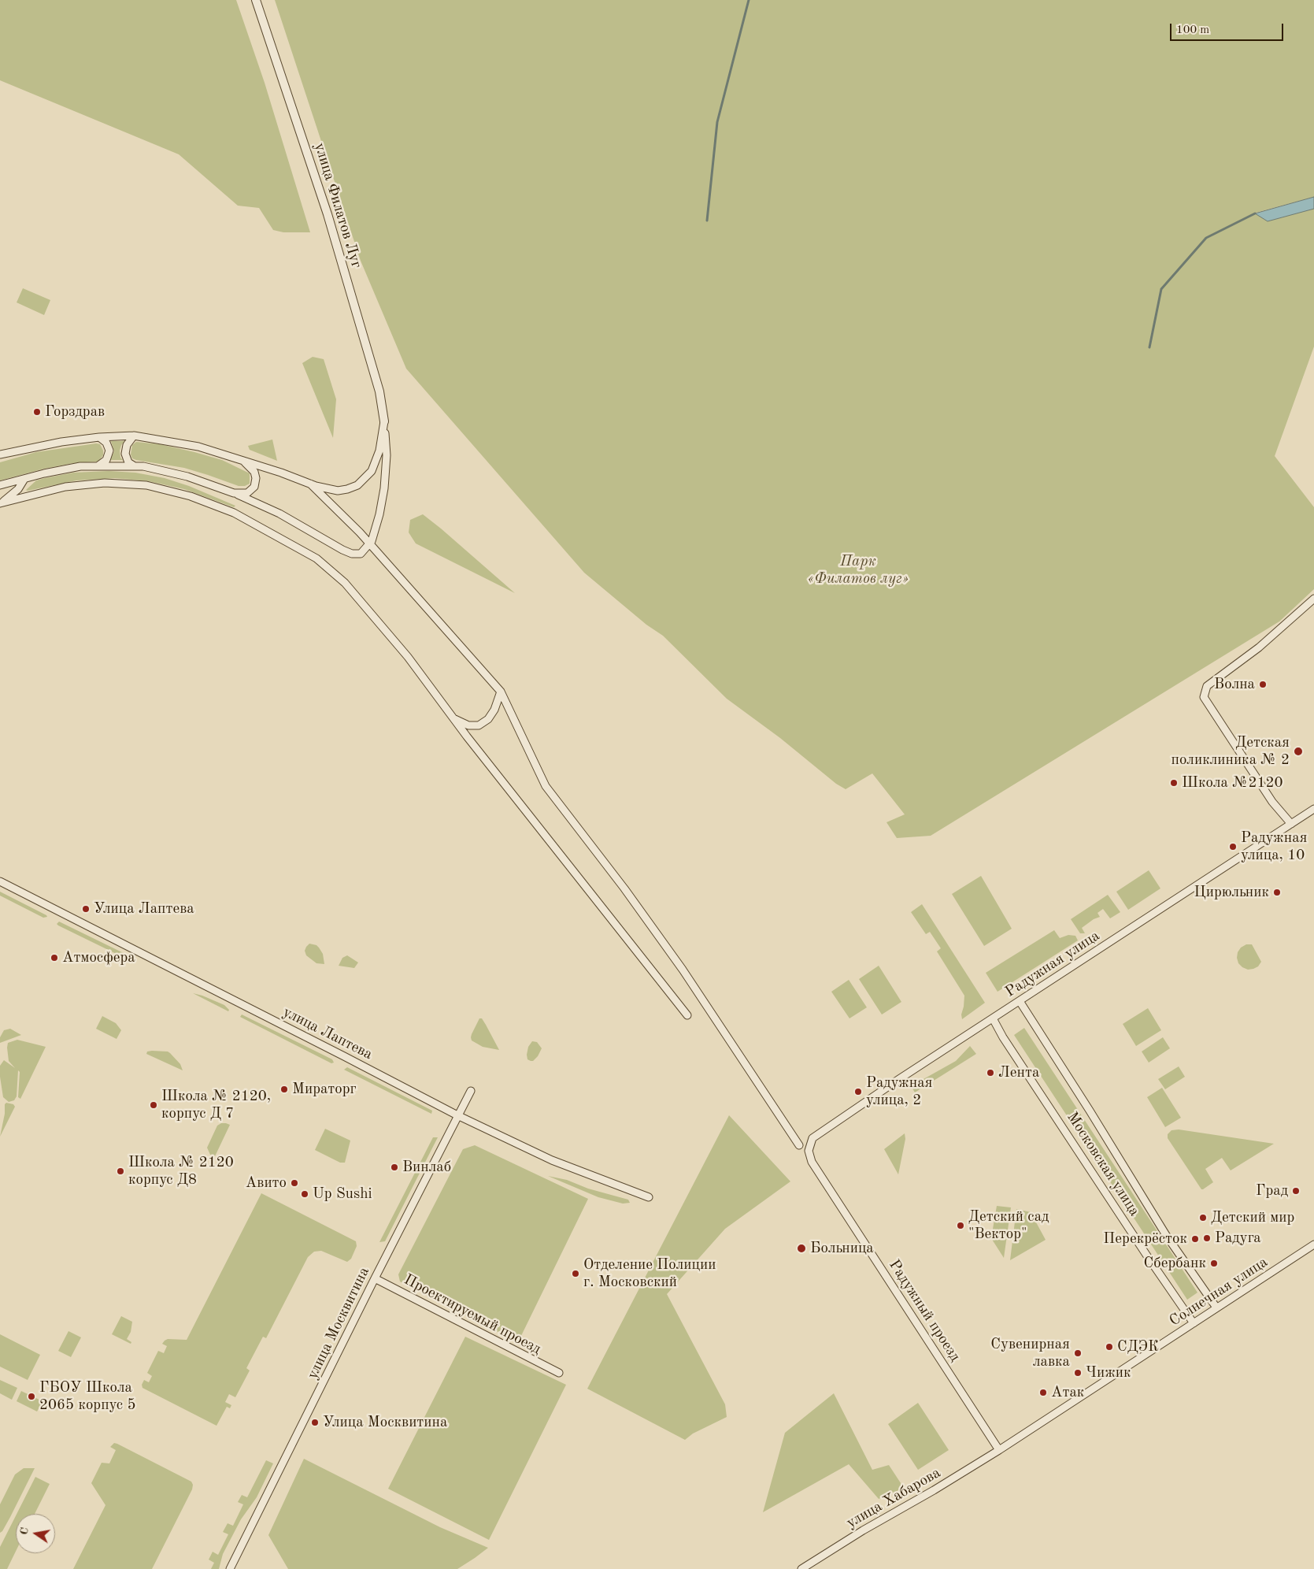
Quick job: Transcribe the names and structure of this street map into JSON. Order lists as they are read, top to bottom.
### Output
{
  "streets": {
    "street": [
      "улица Филатов Луг",
      "Радужная улица",
      "улица Лаптева",
      "Московская улица",
      "Солнечная улица",
      "Радужный проезд",
      "Проектируемый проезд",
      "улица Москвитина",
      "улица Хабарова"
    ]
  },
  "crossings": [
    ["Радужная улица", "Московская улица"],
    ["Радужная улица", "Радужный проезд"],
    ["улица Лаптева", "улица Москвитина"],
    ["Московская улица", "Солнечная улица"],
    ["Солнечная улица", "Радужный проезд"],
    ["Солнечная улица", "улица Хабарова"],
    ["Радужный проезд", "улица Хабарова"],
    ["Проектируемый проезд", "улица Москвитина"]
  ],
  "parks": ["Парк «Филатов луг»"],
  "places": [
    "Горздрав",
    "Волна",
    "Детская поликлиника № 2",
    "Школа №2120",
    "Радужная улица, 10",
    "Цирюльник",
    "Улица Лаптева",
    "Атмосфера",
    "Лента",
    "Мираторг",
    "Радужная улица, 2",
    "Школа № 2120, корпус Д 7",
    "Винлаб",
    "Школа № 2120 корпус Д8",
    "Авито",
    "Град",
    "Up Sushi",
    "Детский мир",
    "Детский сад \"Вектор\"",
    "Радуга",
    "Перекрёсток",
    "Больница",
    "Сбербанк",
    "Отделение Полиции г. Московский",
    "СДЭК",
    "Сувенирная лавка",
    "Чижик",
    "Атак",
    "ГБОУ Школа 2065 корпус 5",
    "Улица Москвитина"
  ],
  "scale_bar": "100 m",
  "north": "left"
}
